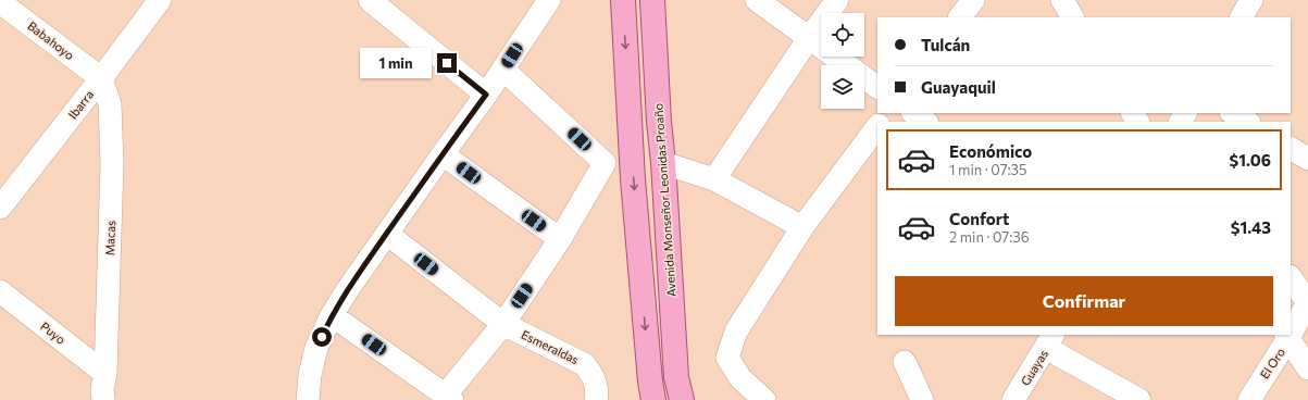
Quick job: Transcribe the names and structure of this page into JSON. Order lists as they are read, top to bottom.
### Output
{
  "streets": {
    "main road": ["Avenida Monseñor Leonidas Proaño"],
    "street": [
      "Babahoyo",
      "Ibarra",
      "Macas",
      "Puyo",
      "Esmeraldas",
      "El Oro",
      "Guayas"
    ]
  },
  "crossings": [
    ["Babahoyo", "Ibarra"],
    ["Babahoyo", "Macas"],
    ["Ibarra", "Macas"],
    ["Macas", "Puyo"]
  ],
  "page": {
    "banner": ["Tulcán", "Guayaquil"],
    "bubble": "1 min",
    "list": [
      {
        "name": "Económico",
        "note": "1 min · 07:35",
        "value": "$1.06"
      },
      {
        "name": "Confort",
        "note": "2 min · 07:36",
        "value": "$1.43"
      }
    ],
    "buttons": "Confirmar"
  }
}
